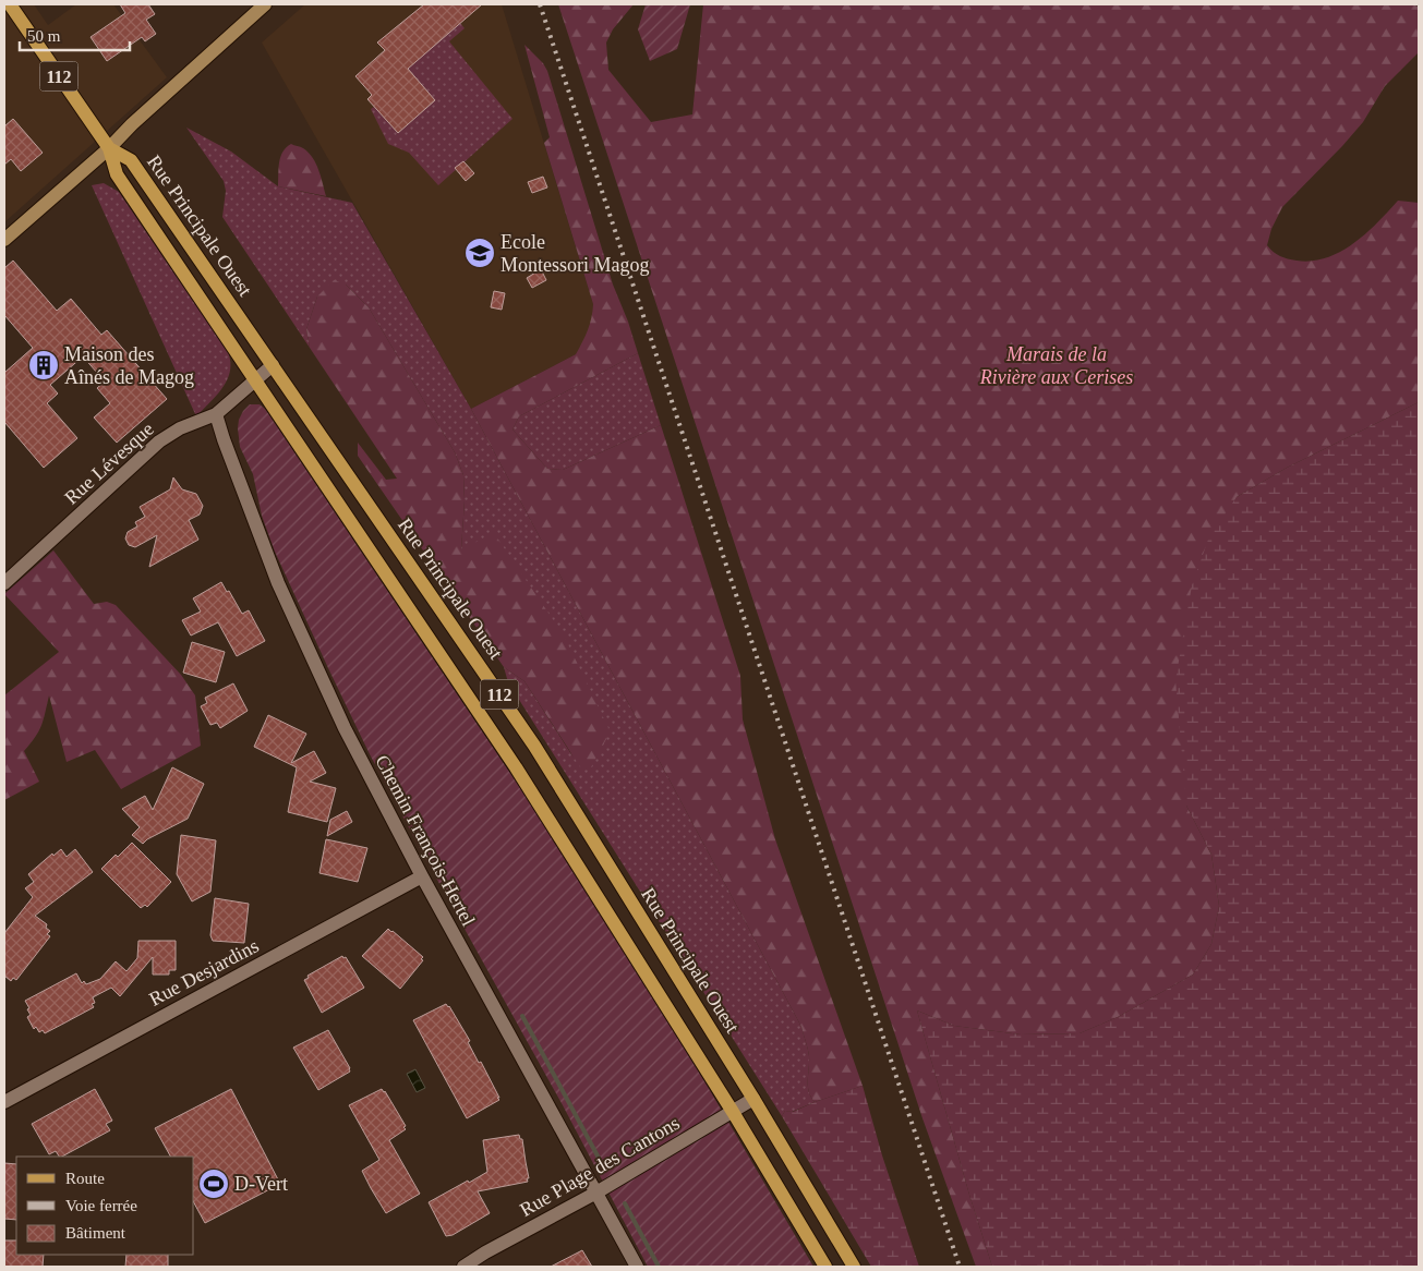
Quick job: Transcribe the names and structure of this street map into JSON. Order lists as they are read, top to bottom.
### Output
{
  "streets": {
    "main road": ["112", "Rue Principale Ouest"],
    "street": [
      "Rue Lévesque",
      "Chemin François-Hertel",
      "Rue Desjardins",
      "Rue Plage des Cantons"
    ]
  },
  "crossings": [
    ["Rue Principale Ouest", "Rue Lévesque"],
    ["Rue Principale Ouest", "Rue Plage des Cantons"],
    ["Rue Lévesque", "Chemin François-Hertel"],
    ["Chemin François-Hertel", "Rue Desjardins"],
    ["Chemin François-Hertel", "Rue Plage des Cantons"]
  ],
  "parks": ["Marais de la Rivière aux Cerises"],
  "places": {
    "school or university": ["Ecole Montessori Magog"],
    "building": ["Maison des Aînés de Magog"],
    "sports": ["D-Vert"]
  },
  "legend": ["Route", "Voie ferrée", "Bâtiment"],
  "scale_bar": "50 m"
}
